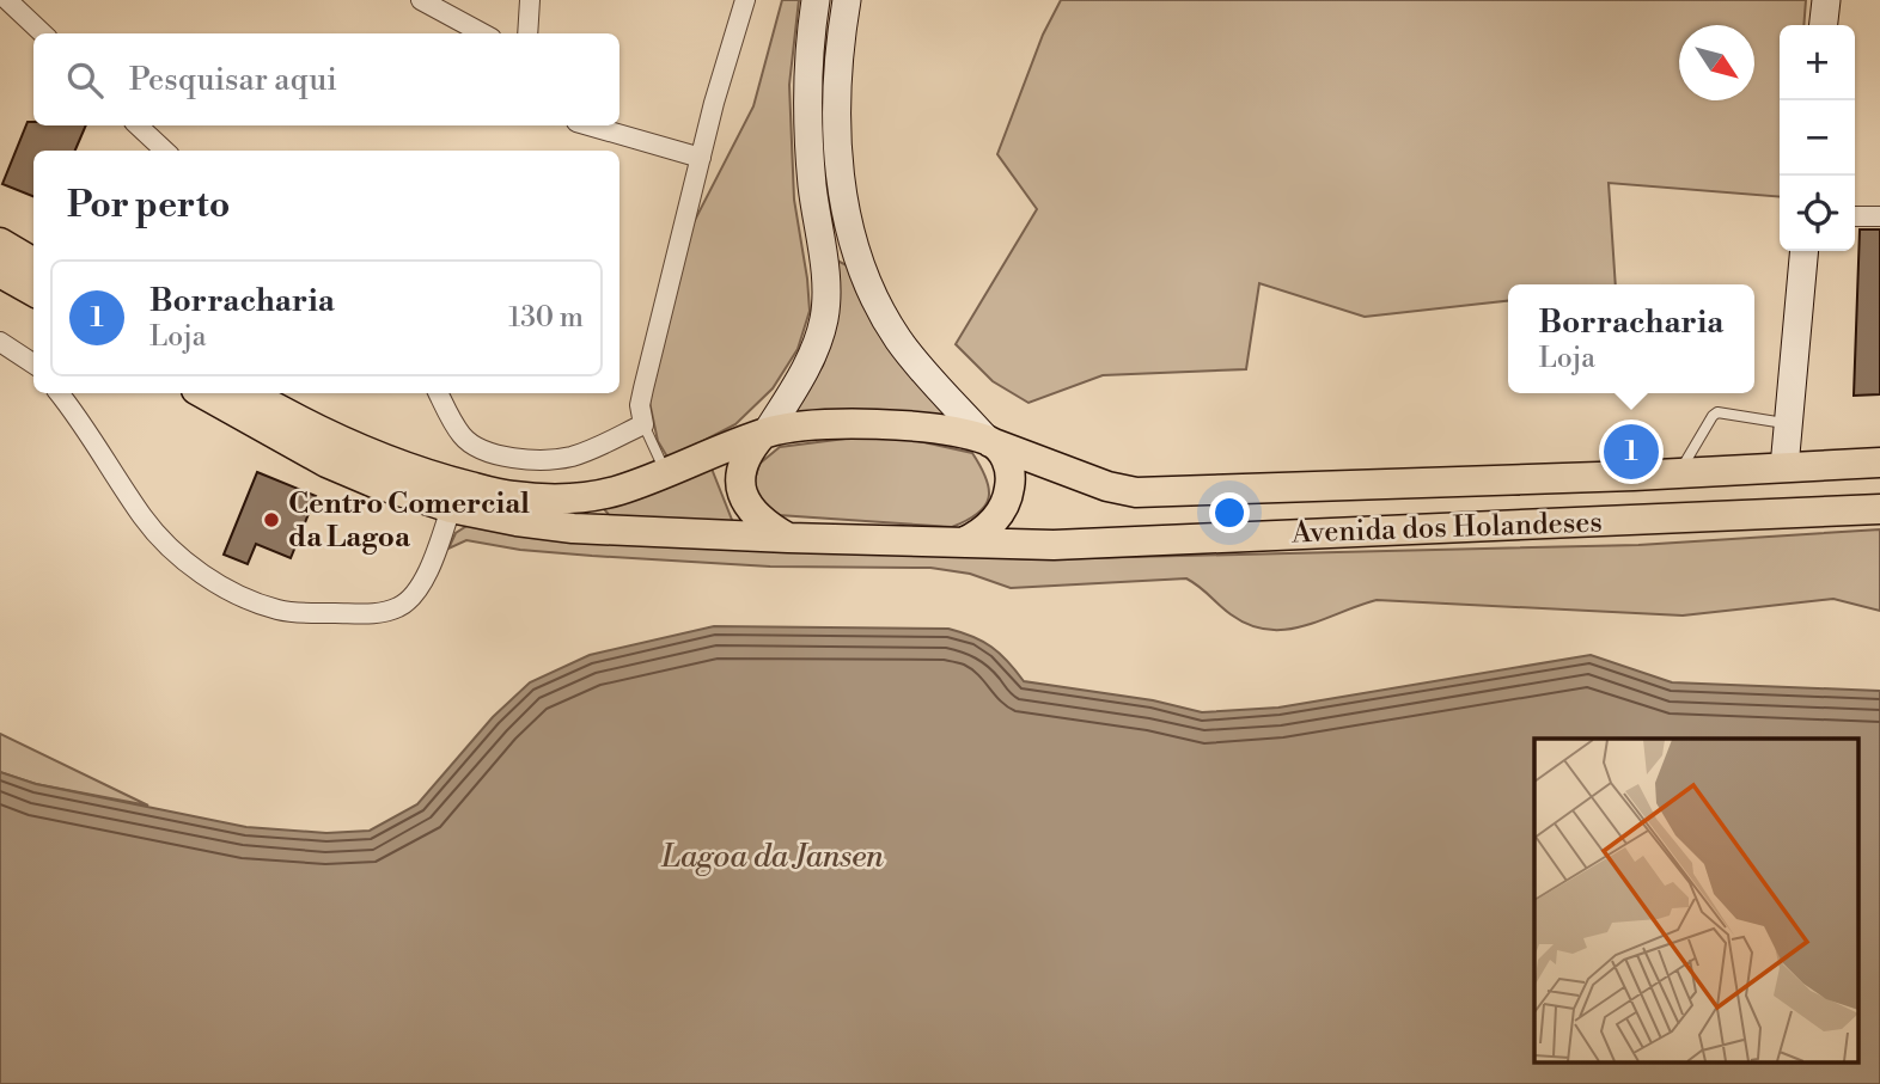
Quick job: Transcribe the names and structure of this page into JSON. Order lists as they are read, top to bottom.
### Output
{
  "streets": {
    "main road": ["Avenida dos Holandeses"]
  },
  "water": ["Lagoa da Jansen"],
  "places": ["Centro Comercial da Lagoa"],
  "north": "bottom right",
  "page": {
    "map_buttons": ["+", "−"],
    "search": "Pesquisar aqui",
    "heading": "Por perto",
    "list": [
      {
        "mark": "1",
        "name": "Borracharia",
        "note": "Loja",
        "value": "130 m"
      }
    ],
    "popup": ["Borracharia", "Loja"],
    "pins": "1"
  }
}
